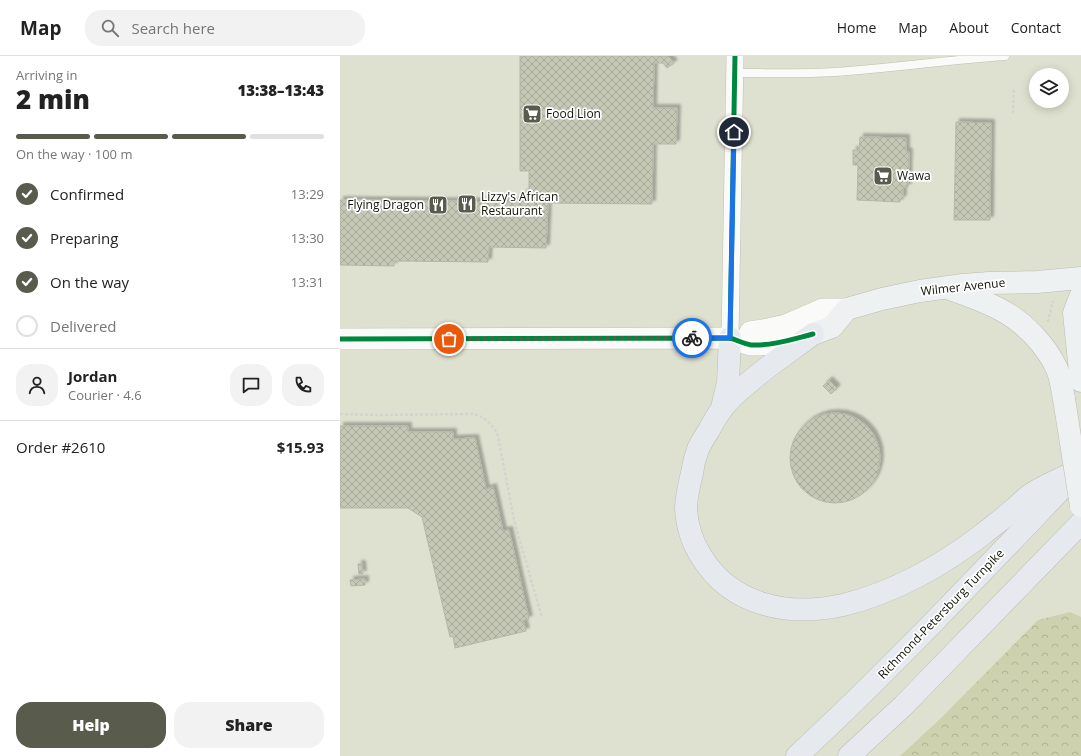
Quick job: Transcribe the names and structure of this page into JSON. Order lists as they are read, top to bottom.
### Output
{
  "streets": {
    "highway": ["Richmond-Petersburg Turnpike"],
    "main road": ["Wilmer Avenue"]
  },
  "places": {
    "supermarket": ["Food Lion", "Wawa"],
    "restaurant": ["Lizzy's African Restaurant", "Flying Dragon"]
  },
  "page": {
    "header": "Map",
    "search": "Search here",
    "nav": [
      "Home",
      "Map",
      "About",
      "Contact"
    ],
    "heading": ["2 min", "Arriving in", "13:38–13:43"],
    "panel": [
      "Jordan",
      "Courier · 4.6",
      "Order #2610",
      "$15.93"
    ],
    "bar": "On the way · 100 m",
    "list": [
      ["Confirmed", "13:29"],
      ["Preparing", "13:30"],
      ["On the way", "13:31"],
      "Delivered"
    ],
    "buttons": ["Help", "Share"]
  }
}
